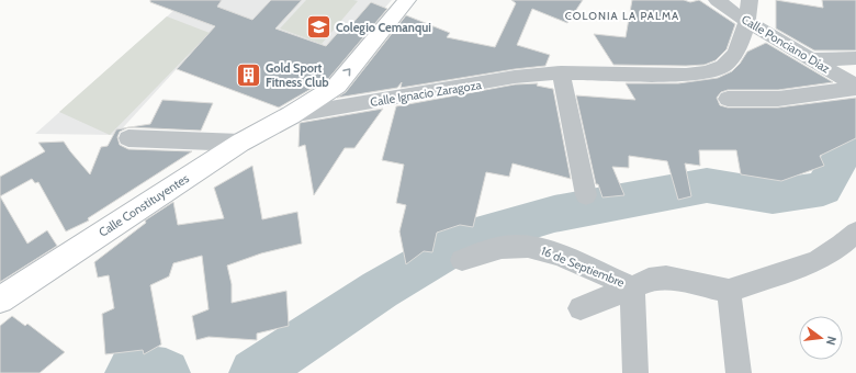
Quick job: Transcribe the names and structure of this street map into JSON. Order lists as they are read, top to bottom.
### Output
{
  "streets": {
    "main road": ["Calle Constituyentes"],
    "street": ["Calle Ponciano Díaz", "Calle Ignacio Zaragoza", "16 de Septiembre"]
  },
  "crossings": [
    ["Calle Ponciano Díaz", "Calle Ignacio Zaragoza"],
    ["Calle Ignacio Zaragoza", "Calle Constituyentes"]
  ],
  "districts": ["COLONIA LA PALMA"],
  "places": {
    "school or university": ["Colegio Cemanqui"],
    "building": ["Gold Sport Fitness Club"]
  },
  "north": "right"
}
